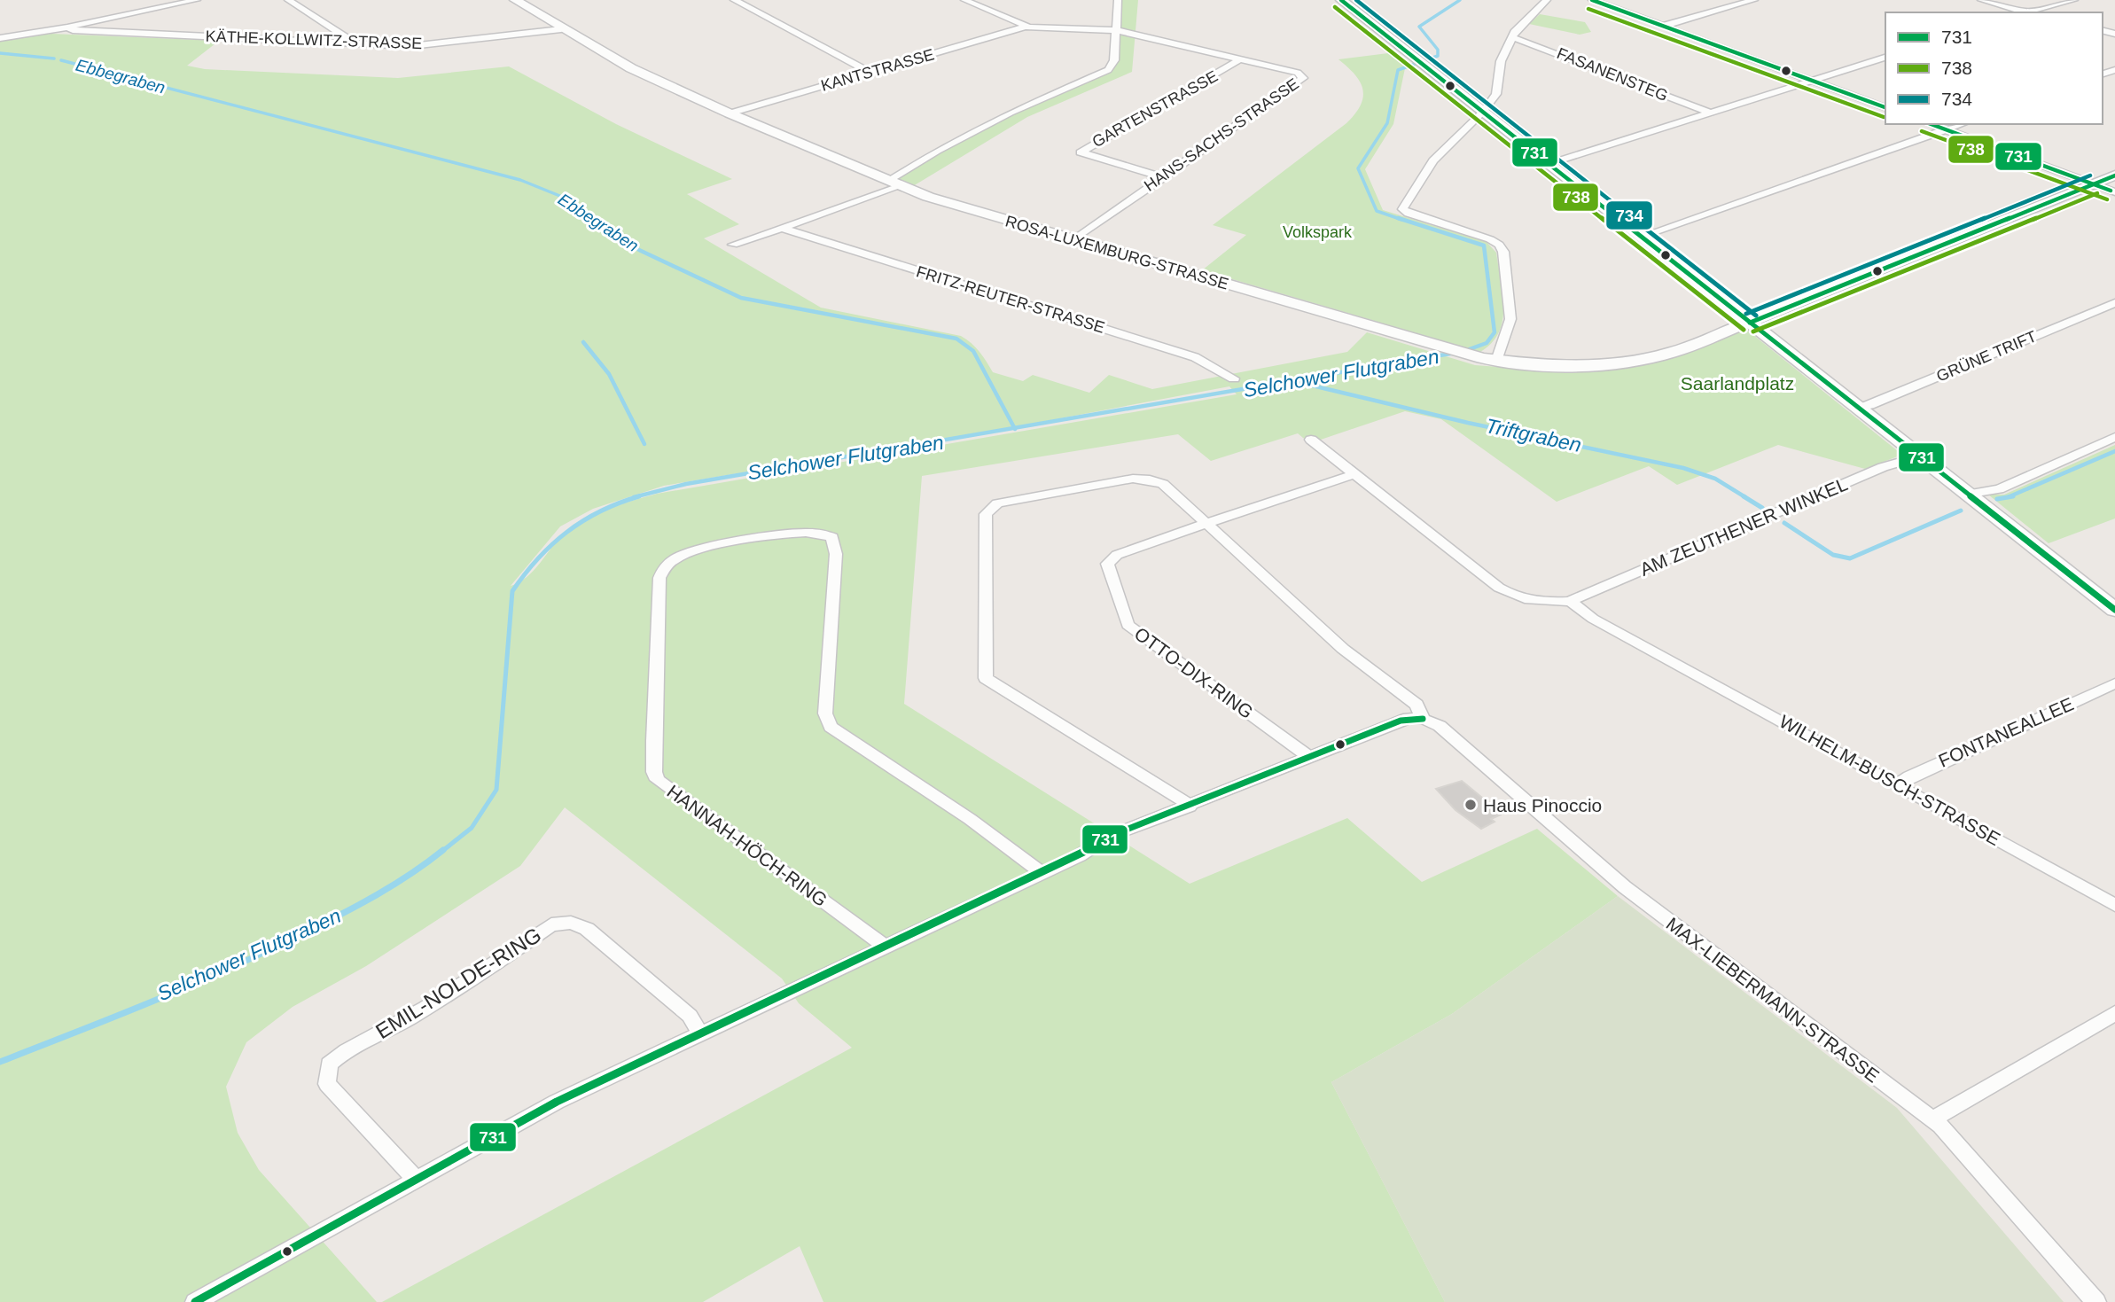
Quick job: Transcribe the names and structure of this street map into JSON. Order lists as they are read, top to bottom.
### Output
{
  "streets": {
    "street": [
      "KÄTHE-KOLLWITZ-STRASSE",
      "KANTSTRASSE",
      "FASANENSTEG",
      "GARTENSTRASSE",
      "HANS-SACHS-STRASSE",
      "ROSA-LUXEMBURG-STRASSE",
      "FRITZ-REUTER-STRASSE",
      "GRÜNE TRIFT",
      "AM ZEUTHENER WINKEL",
      "OTTO-DIX-RING",
      "FONTANEALLEE",
      "WILHELM-BUSCH-STRASSE",
      "HANNAH-HÖCH-RING",
      "EMIL-NOLDE-RING",
      "MAX-LIEBERMANN-STRASSE"
    ]
  },
  "crossings": [
    ["KÄTHE-KOLLWITZ-STRASSE", "ROSA-LUXEMBURG-STRASSE"],
    ["KANTSTRASSE", "HANS-SACHS-STRASSE"],
    ["KANTSTRASSE", "ROSA-LUXEMBURG-STRASSE"],
    ["GARTENSTRASSE", "HANS-SACHS-STRASSE"],
    ["HANS-SACHS-STRASSE", "ROSA-LUXEMBURG-STRASSE"],
    ["AM ZEUTHENER WINKEL", "WILHELM-BUSCH-STRASSE"],
    ["OTTO-DIX-RING", "MAX-LIEBERMANN-STRASSE"],
    ["FONTANEALLEE", "WILHELM-BUSCH-STRASSE"]
  ],
  "water": ["Ebbegraben", "Selchower Flutgraben", "Triftgraben"],
  "parks": ["Volkspark", "Saarlandplatz"],
  "places": ["Haus Pinoccio"],
  "lines": ["transit line 731", "transit line 734", "transit line 738"],
  "legend": ["731", "738", "734"]
}
